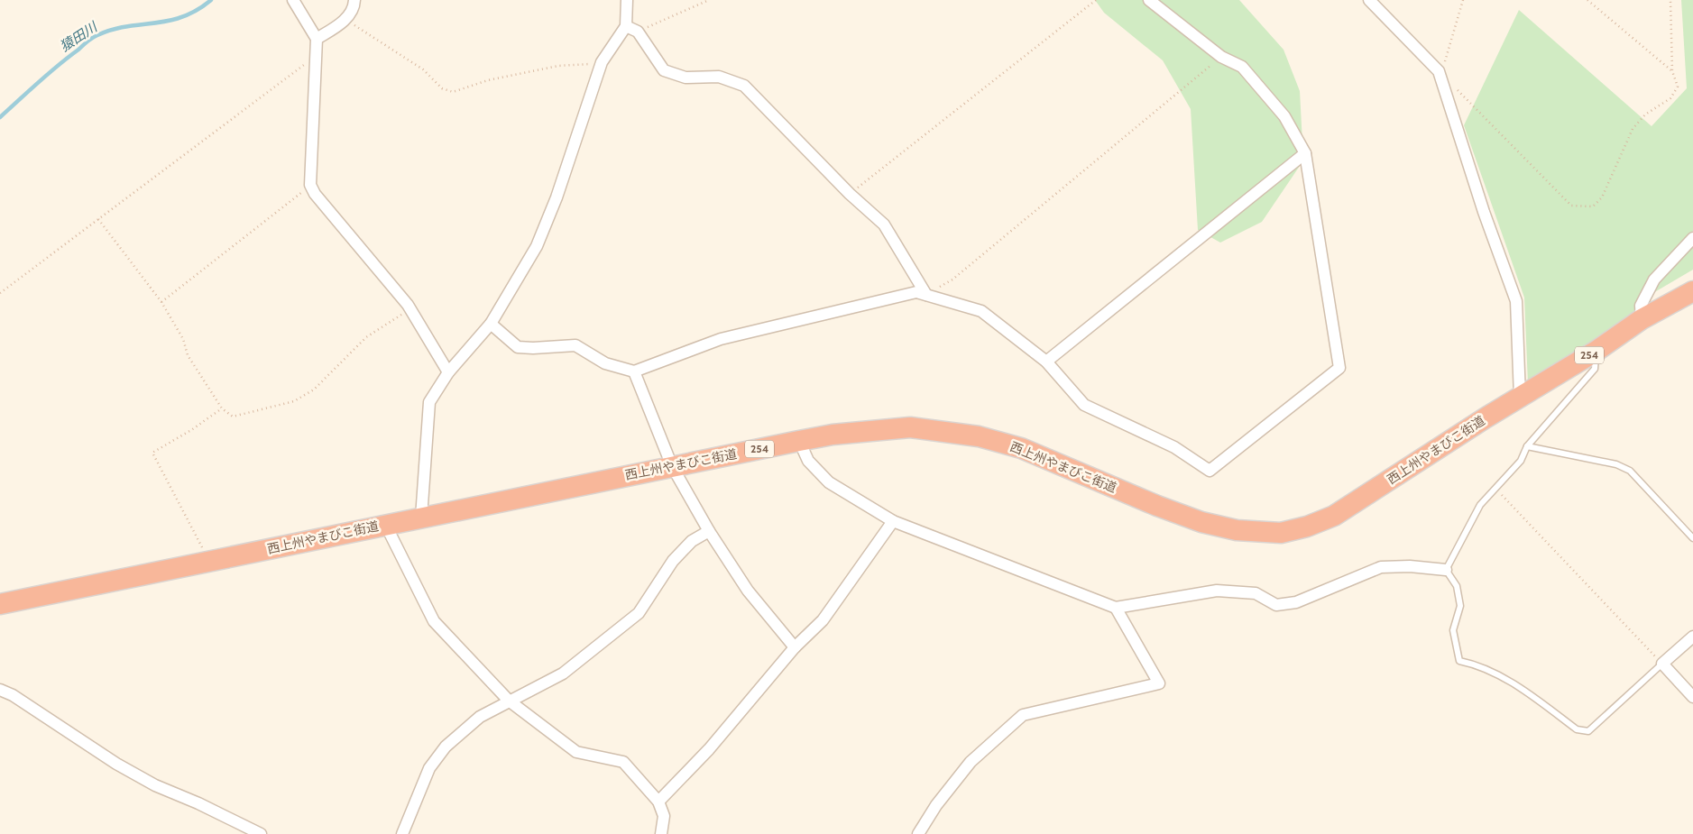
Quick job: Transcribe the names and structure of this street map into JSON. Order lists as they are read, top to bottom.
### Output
{
  "streets": {
    "highway": ["254", "西上州やまびこ街道"]
  },
  "water": ["猿田川"]
}
